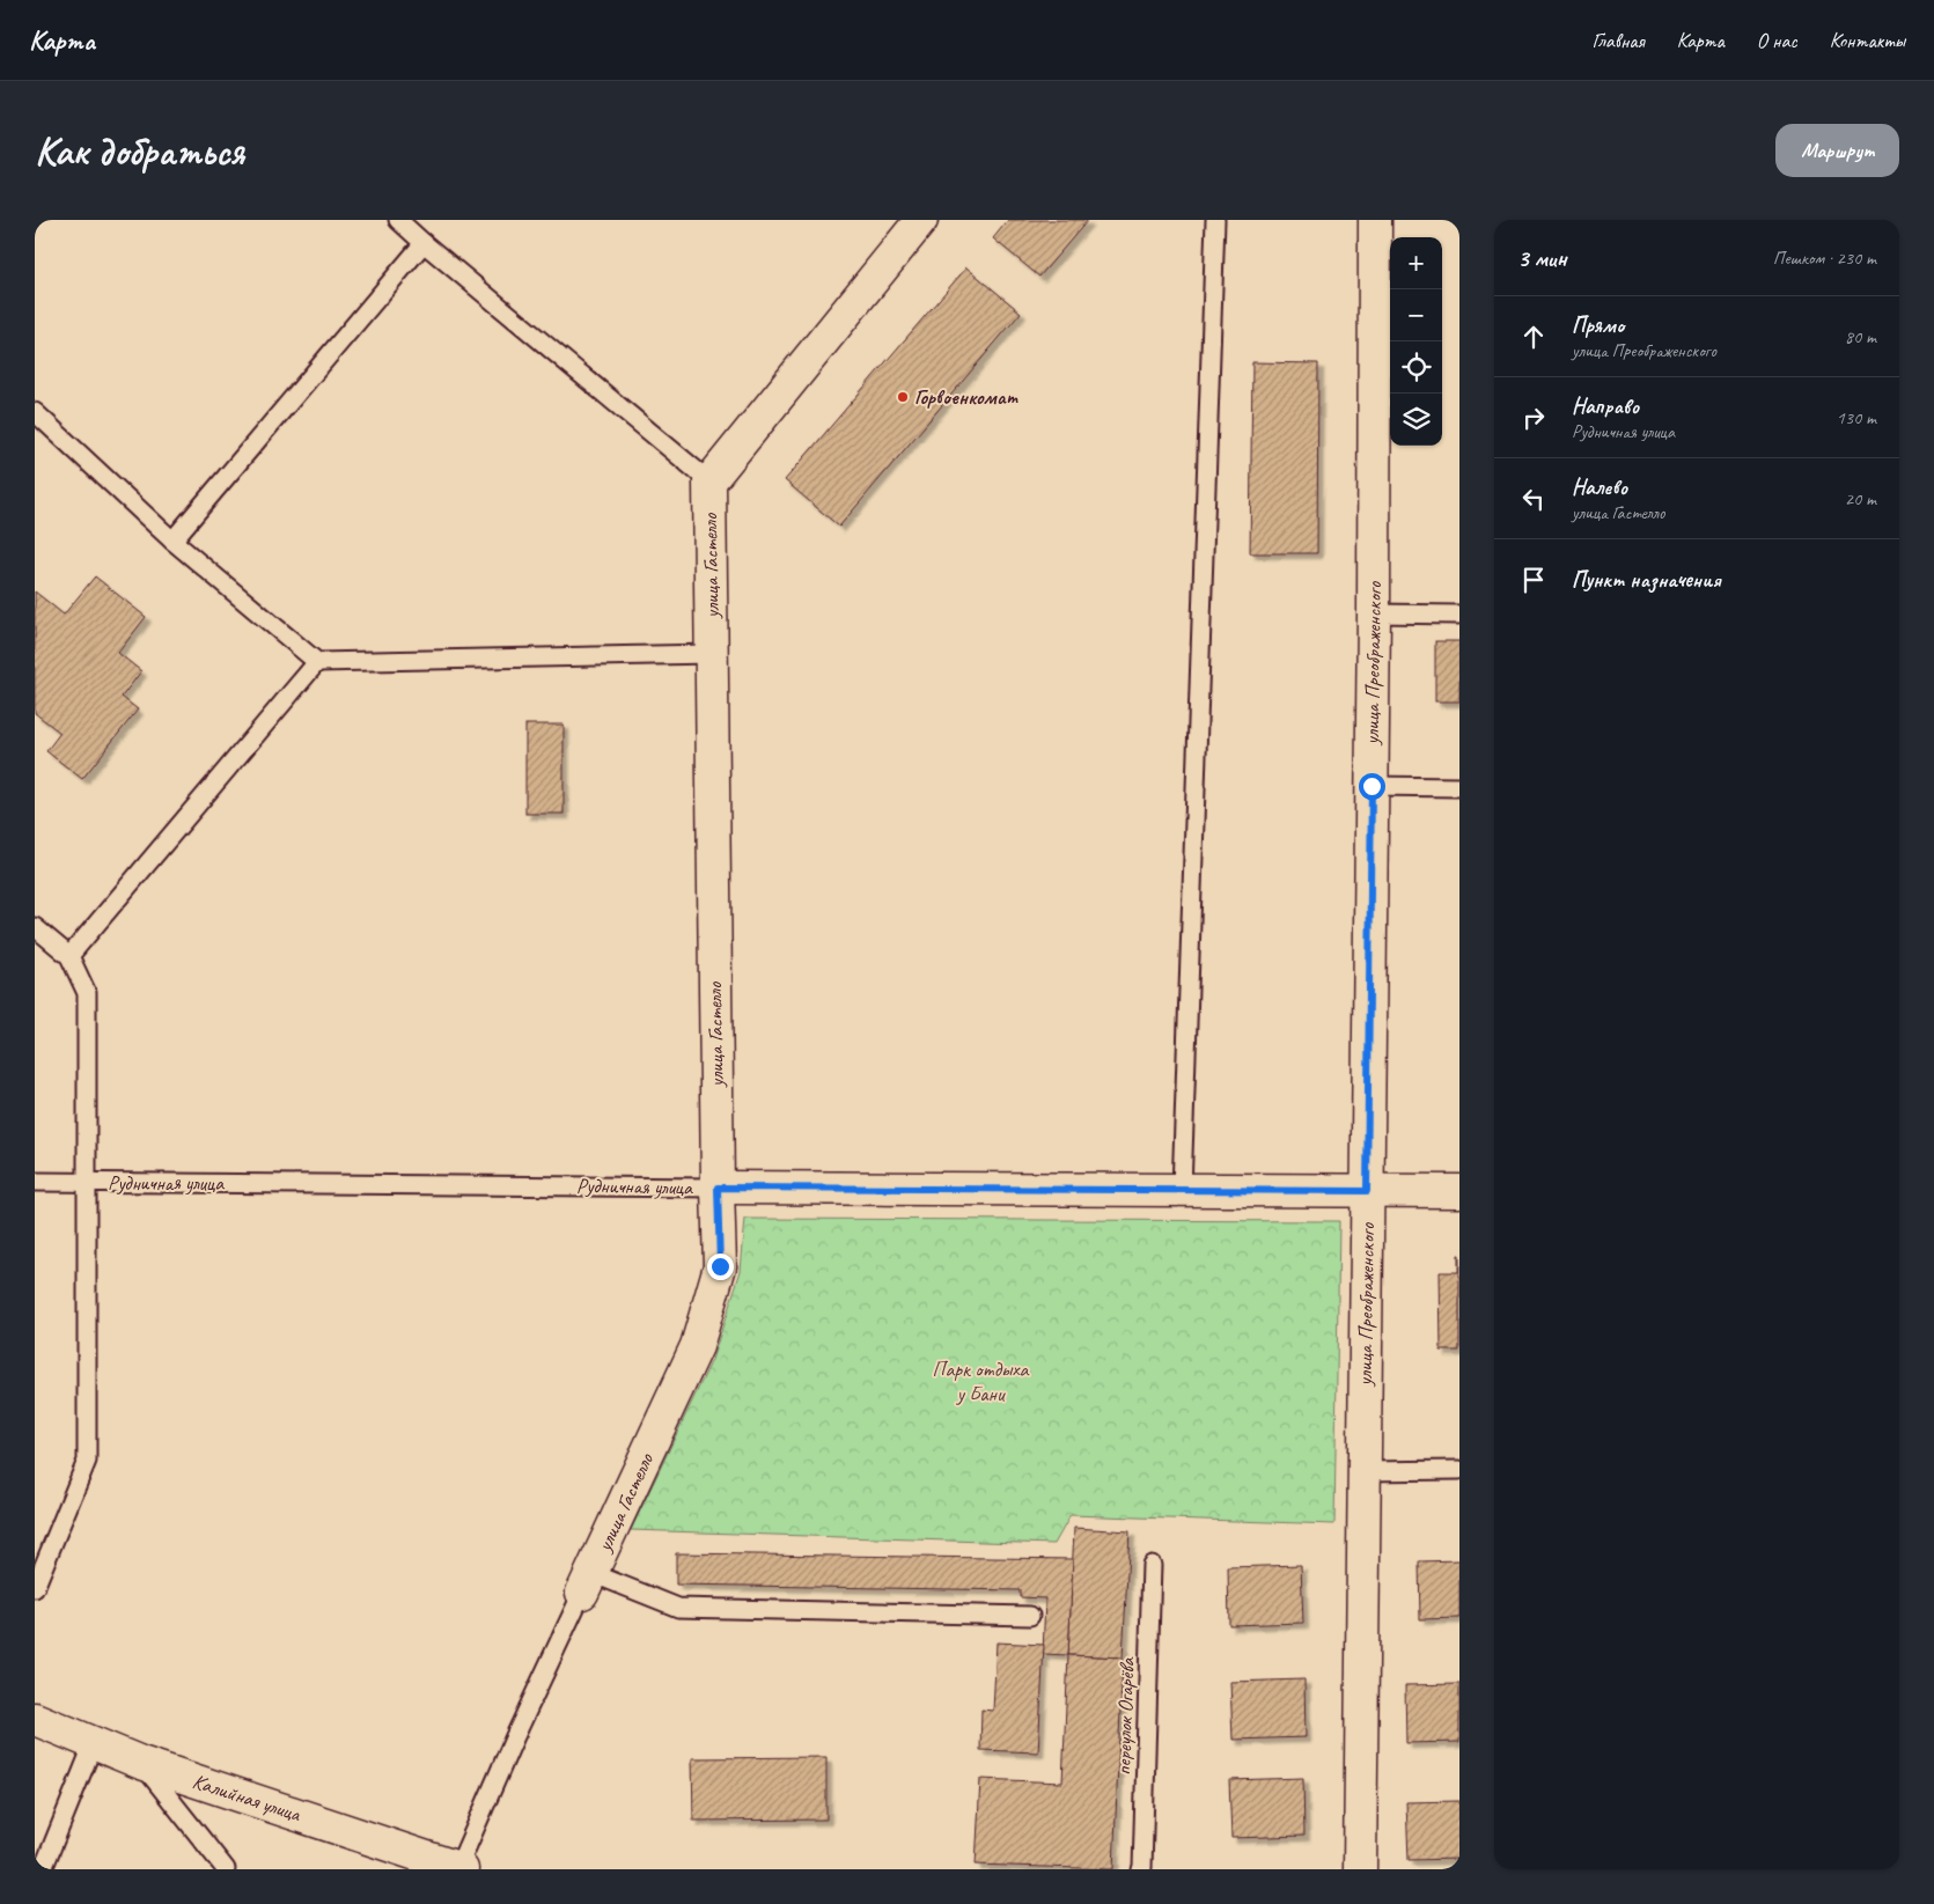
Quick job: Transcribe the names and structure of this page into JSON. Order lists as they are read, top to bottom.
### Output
{
  "streets": {
    "street": [
      "улица Гастелло",
      "улица Преображенского",
      "Рудничная улица",
      "Калийная улица"
    ],
    "lane": ["переулок Огарёва"]
  },
  "crossings": [
    ["улица Гастелло", "Рудничная улица"],
    ["улица Гастелло", "Калийная улица"],
    ["улица Преображенского", "Рудничная улица"]
  ],
  "parks": ["Парк отдыха у Бани"],
  "places": ["Горвоенкомат"],
  "page": {
    "header": "Карта",
    "nav": [
      "Главная",
      "Карта",
      "О нас",
      "Контакты"
    ],
    "buttons": "Маршрут",
    "title": "Как добраться",
    "heading": ["3 мин", "Пешком · 230 m"],
    "map_buttons": ["+", "−"],
    "list": [
      ["Прямо", "улица Преображенского", "80 m"],
      ["Направо", "Рудничная улица", "130 m"],
      ["Налево", "улица Гастелло", "20 m"],
      "Пункт назначения"
    ]
  }
}
